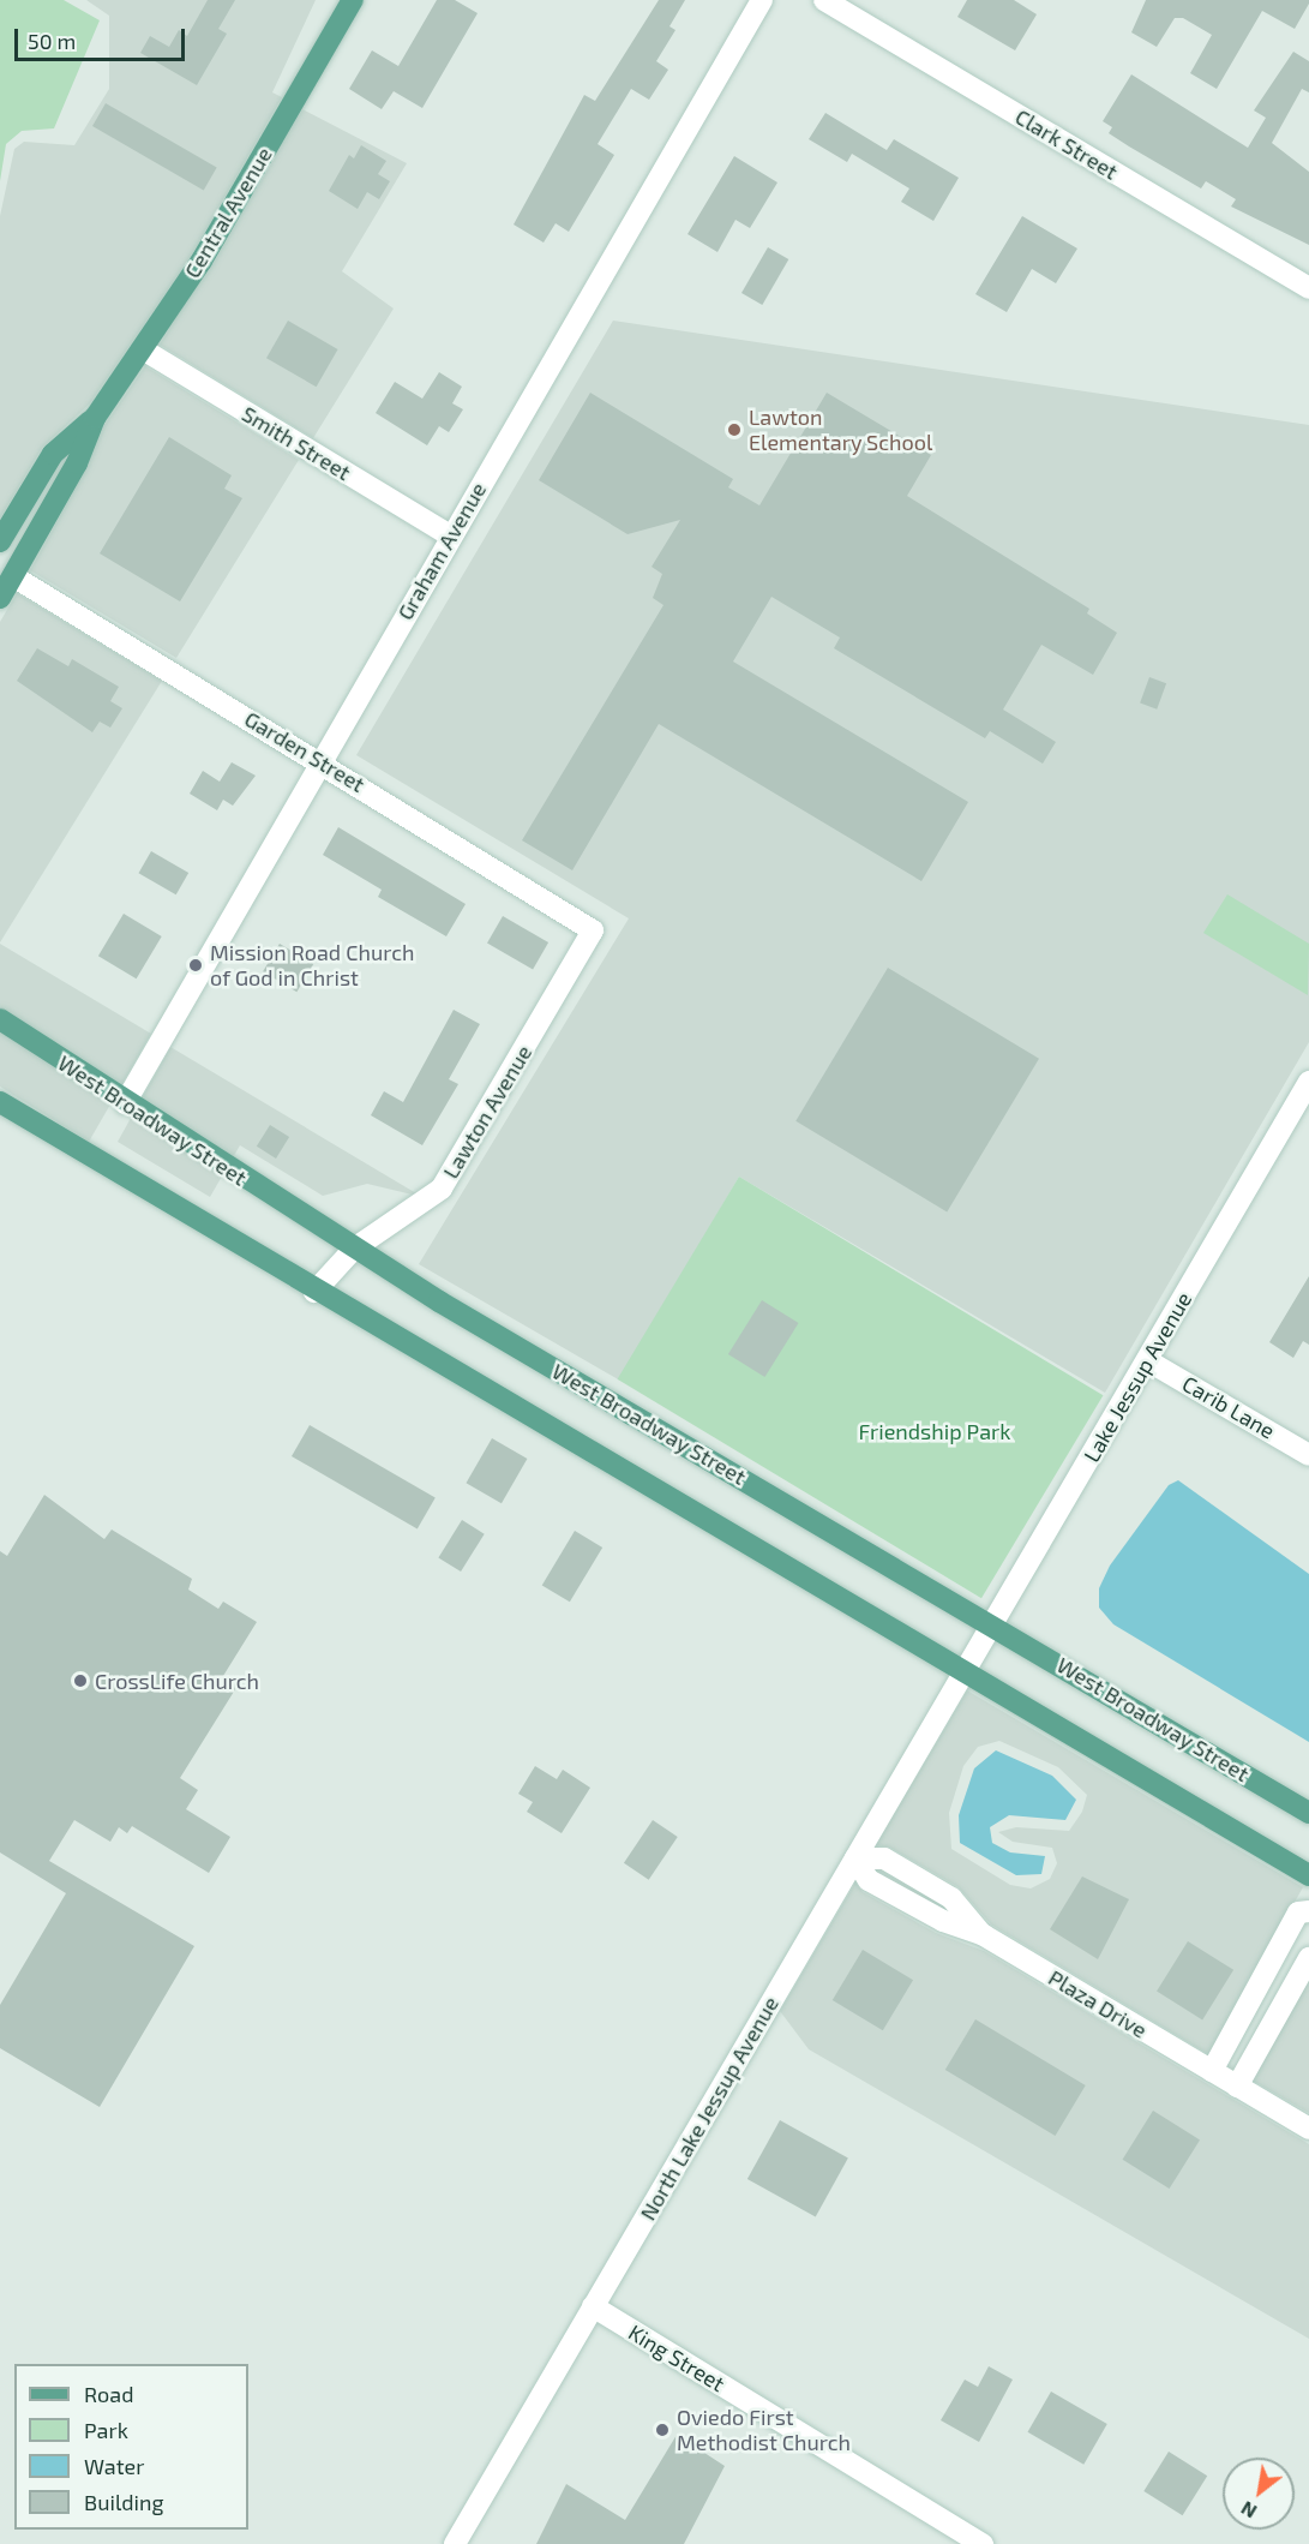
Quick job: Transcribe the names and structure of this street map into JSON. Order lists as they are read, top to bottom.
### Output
{
  "streets": {
    "main road": ["Central Avenue", "West Broadway Street"],
    "street": [
      "Clark Street",
      "Smith Street",
      "Graham Avenue",
      "Garden Street",
      "Lawton Avenue",
      "Lake Jessup Avenue",
      "Carib Lane",
      "Plaza Drive",
      "North Lake Jessup Avenue",
      "King Street"
    ]
  },
  "crossings": [
    ["Central Avenue", "Smith Street"],
    ["Central Avenue", "Garden Street"],
    ["Smith Street", "Graham Avenue"],
    ["Graham Avenue", "Garden Street"],
    ["Graham Avenue", "West Broadway Street"],
    ["Garden Street", "Lawton Avenue"],
    ["Lawton Avenue", "West Broadway Street"],
    ["West Broadway Street", "Lake Jessup Avenue"],
    ["Lake Jessup Avenue", "Carib Lane"],
    ["Lake Jessup Avenue", "North Lake Jessup Avenue"],
    ["Plaza Drive", "North Lake Jessup Avenue"],
    ["North Lake Jessup Avenue", "King Street"]
  ],
  "parks": ["Friendship Park"],
  "places": [
    "Lawton Elementary School",
    "Mission Road Church of God in Christ",
    "CrossLife Church",
    "Oviedo First Methodist Church"
  ],
  "legend": [
    "Road",
    "Park",
    "Water",
    "Building"
  ],
  "scale_bar": "50 m",
  "north": "bottom left"
}
